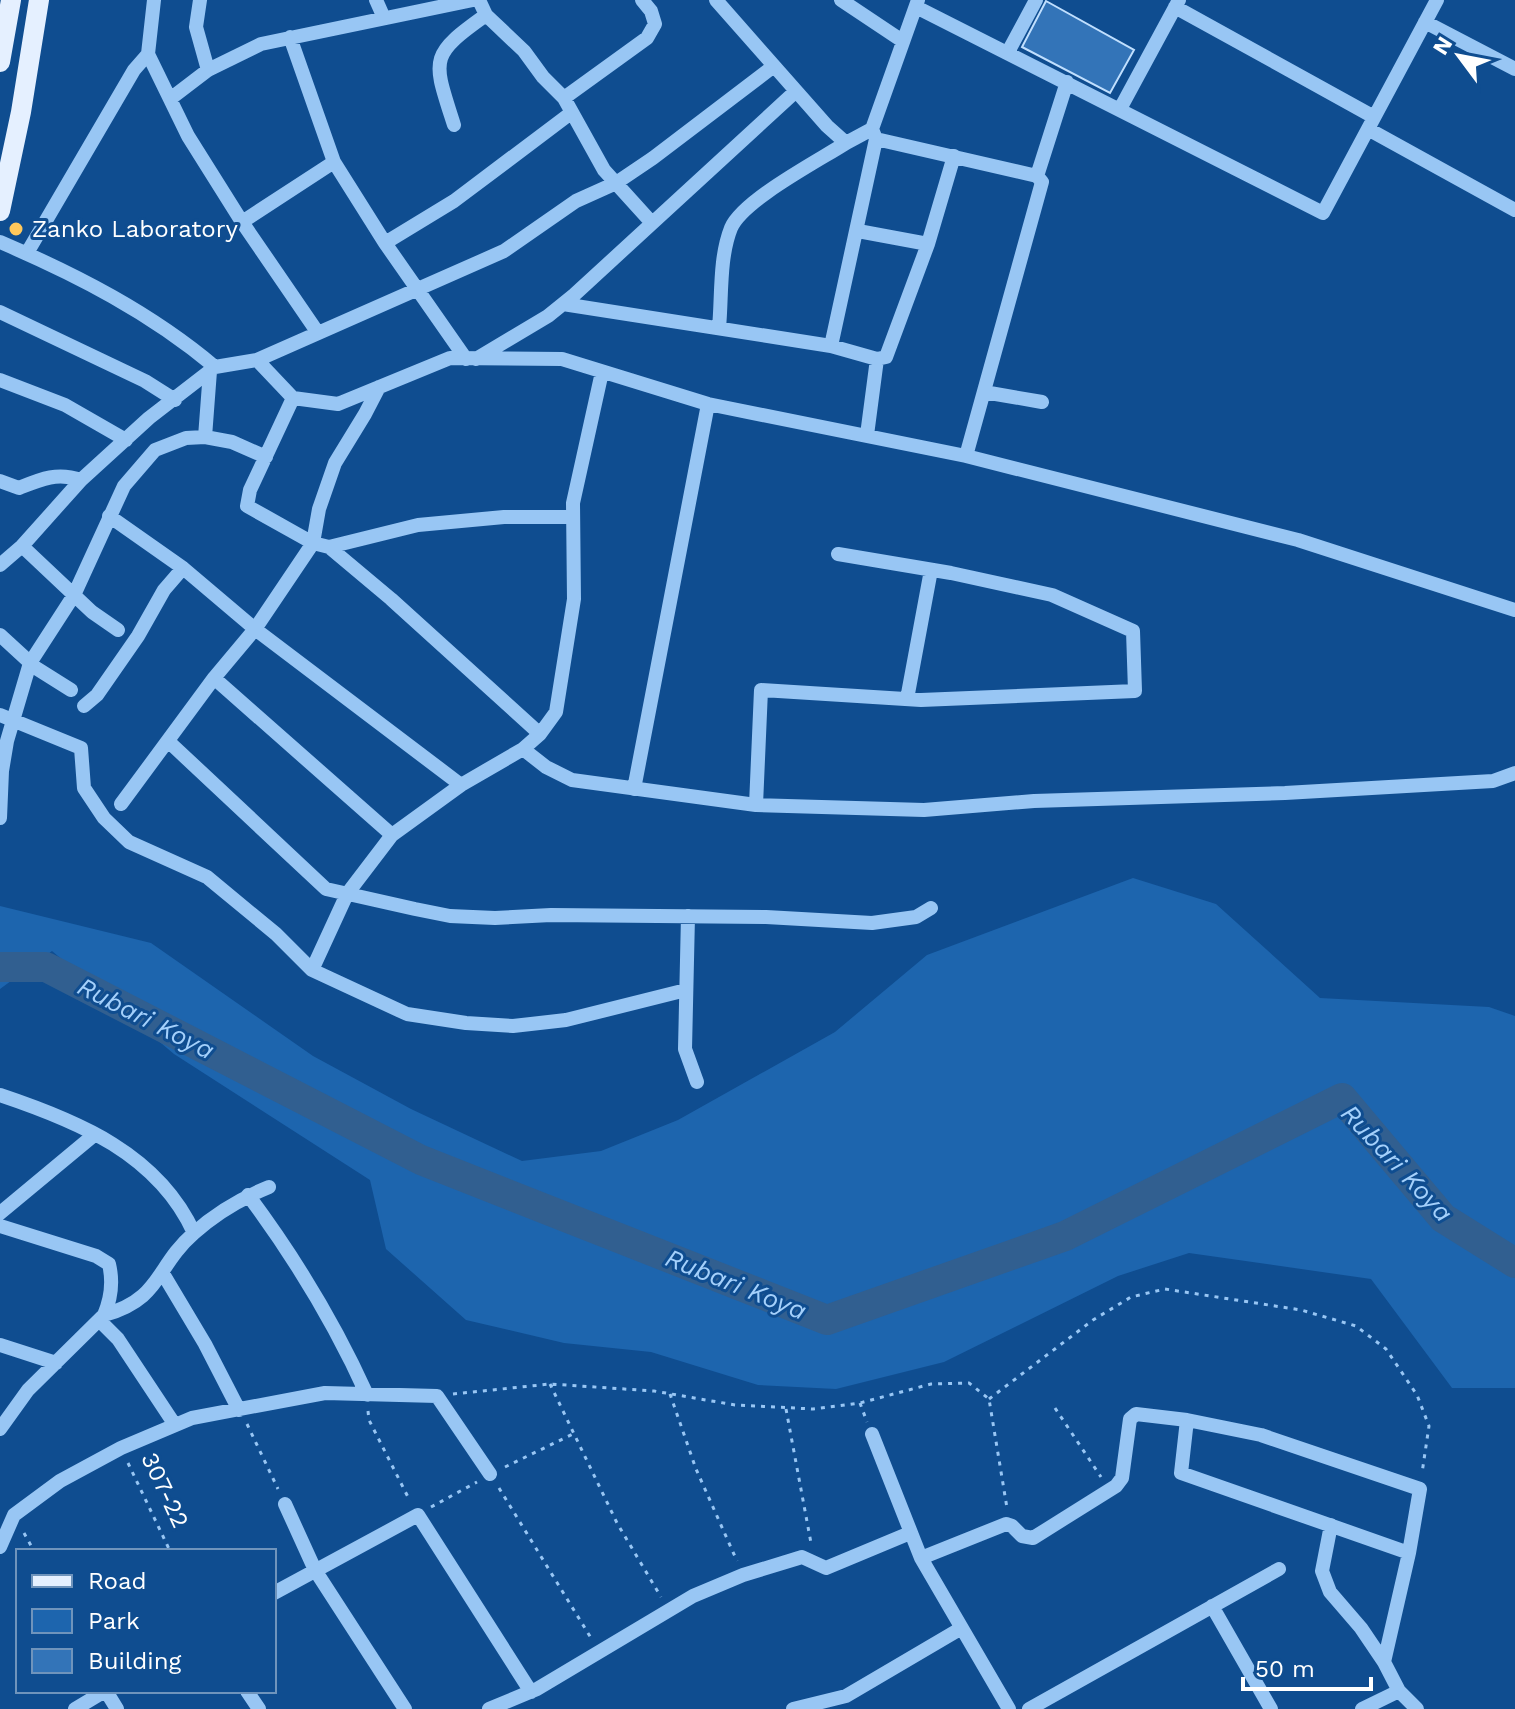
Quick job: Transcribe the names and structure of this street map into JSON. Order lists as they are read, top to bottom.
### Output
{
  "streets": {
    "path": ["307-22"]
  },
  "water": ["Rubari Koya"],
  "places": ["Zanko Laboratory"],
  "legend": ["Road", "Park", "Building"],
  "scale_bar": "50 m",
  "north": "top left"
}
